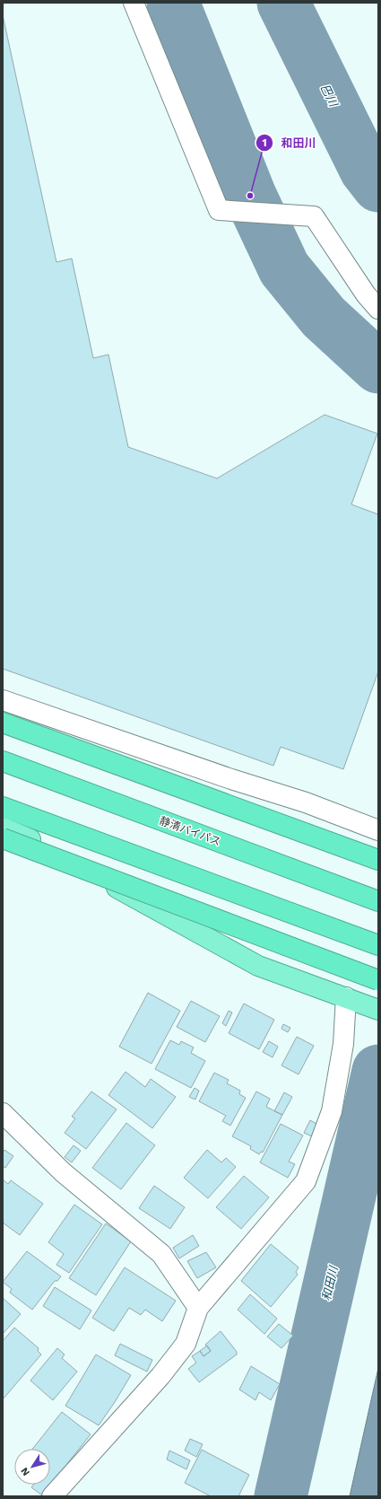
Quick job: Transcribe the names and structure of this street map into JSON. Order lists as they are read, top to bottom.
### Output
{
  "streets": {
    "highway": ["静清バイパス"]
  },
  "water": ["巴川", "和田川"],
  "places": ["和田川"],
  "north": "bottom left"
}
